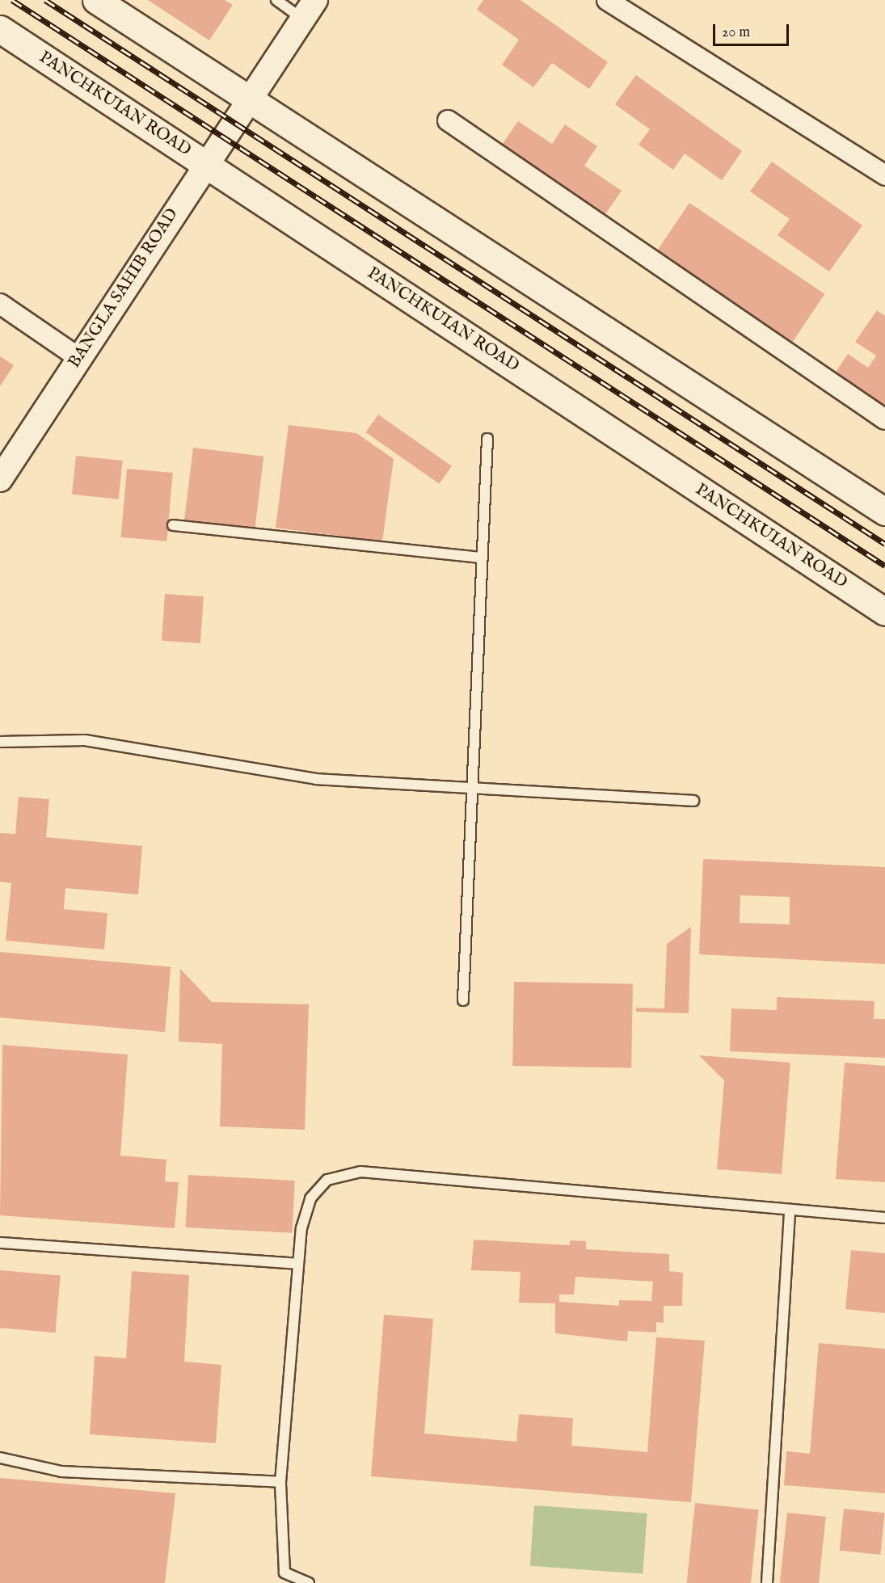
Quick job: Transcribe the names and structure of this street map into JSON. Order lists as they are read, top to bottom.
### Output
{
  "streets": {
    "main road": ["PANCHKUIAN ROAD"],
    "street": ["BANGLA SAHIB ROAD"]
  },
  "crossings": [
    ["PANCHKUIAN ROAD", "BANGLA SAHIB ROAD"]
  ],
  "scale_bar": "20 m"
}
